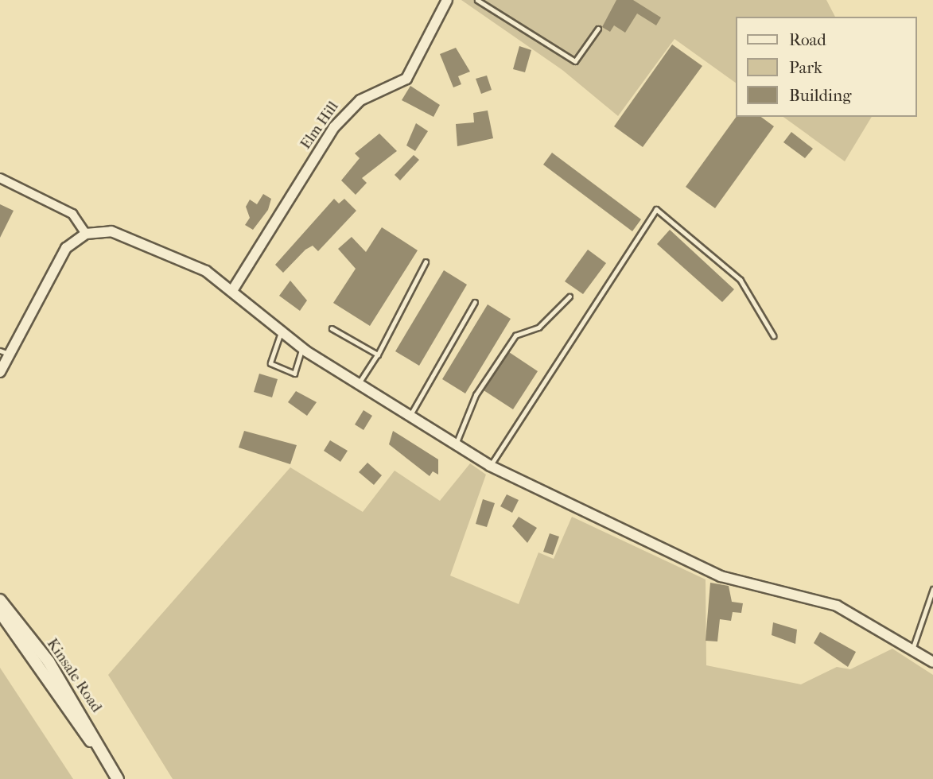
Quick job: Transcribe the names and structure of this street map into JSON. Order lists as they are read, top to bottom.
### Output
{
  "streets": {
    "main road": ["Kinsale Road"],
    "street": ["Elm Hill"]
  },
  "legend": ["Road", "Park", "Building"]
}
